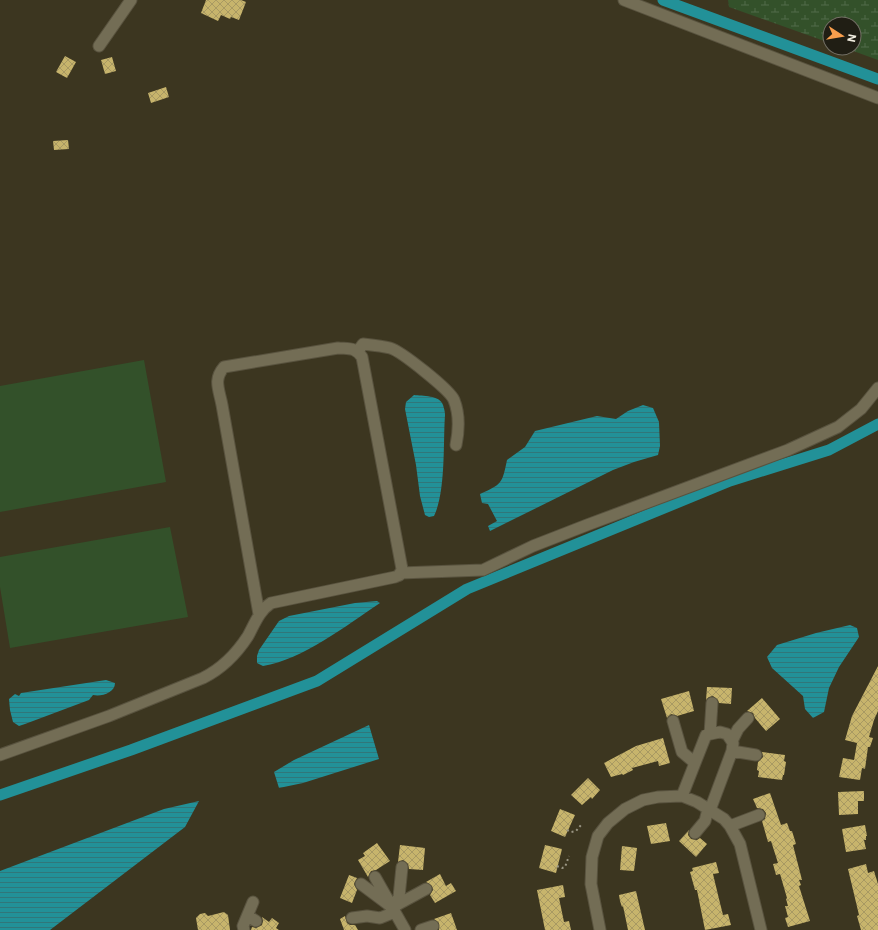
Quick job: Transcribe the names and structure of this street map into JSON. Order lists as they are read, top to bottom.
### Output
{
  "north": "right"
}
